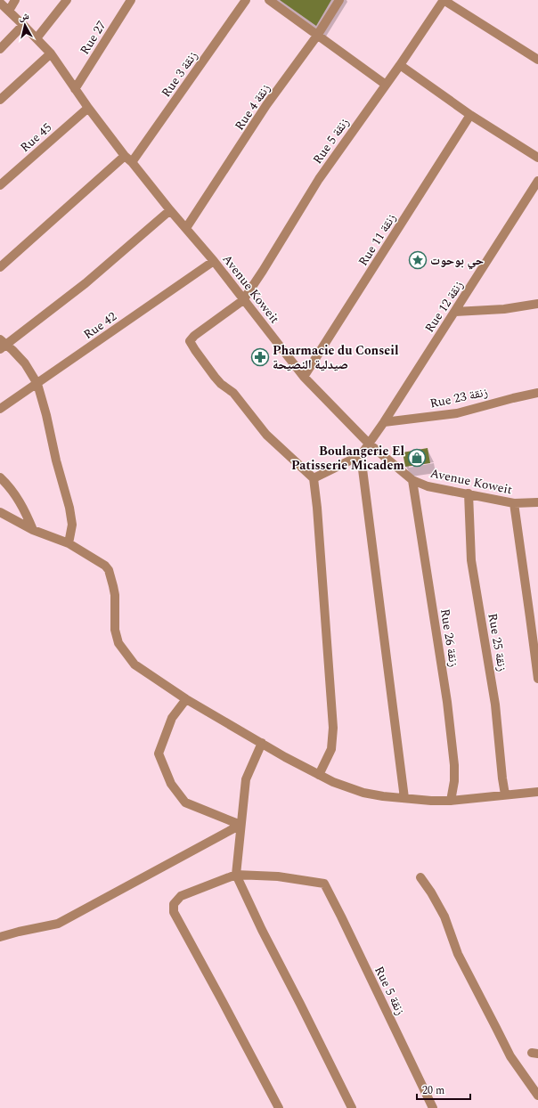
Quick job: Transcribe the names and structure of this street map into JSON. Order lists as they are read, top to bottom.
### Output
{
  "streets": {
    "street": [
      "Rue 27",
      "Rue 3 زنقة",
      "Rue 4 زنقة",
      "Rue 45",
      "Rue 5 زنقة",
      "Rue 11 زنقة",
      "Avenue Koweit",
      "Rue 12 زنقة",
      "Rue 42",
      "Rue 23 زنقة",
      "Rue 26 زنقة",
      "Rue 25 زنقة"
    ]
  },
  "crossings": [
    ["Rue 27", "Avenue Koweit"],
    ["Rue 3 زنقة", "Avenue Koweit"],
    ["Rue 4 زنقة", "Avenue Koweit"],
    ["Rue 45", "Avenue Koweit"],
    ["Rue 5 زنقة", "Avenue Koweit"],
    ["Rue 11 زنقة", "Avenue Koweit"],
    ["Avenue Koweit", "Rue 12 زنقة"],
    ["Avenue Koweit", "Rue 42"],
    ["Avenue Koweit", "Rue 26 زنقة"],
    ["Avenue Koweit", "Rue 25 زنقة"],
    ["Rue 12 زنقة", "Rue 23 زنقة"]
  ],
  "places": {
    "place": ["حي بوحوت"],
    "pharmacy": ["Pharmacie du Conseil صيدلية النصيحة"],
    "shop": ["Boulangerie El Patisserie Micadem"]
  },
  "scale_bar": "20 m",
  "north": "top"
}
